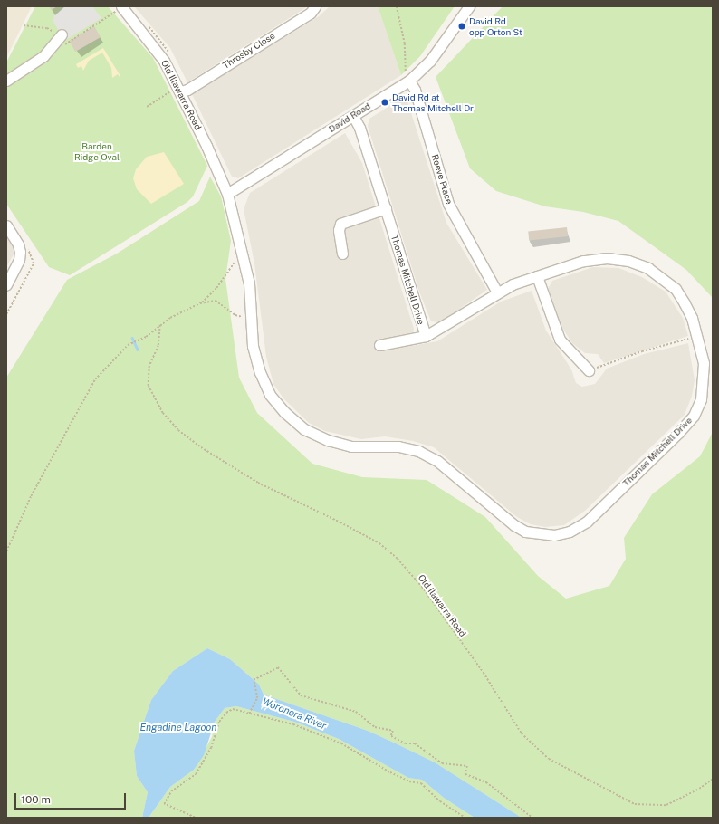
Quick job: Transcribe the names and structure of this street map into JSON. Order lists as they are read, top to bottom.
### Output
{
  "streets": {
    "street": [
      "Throsby Close",
      "Old Illawarra Road",
      "David Road",
      "Reeve Place",
      "Thomas Mitchell Drive"
    ],
    "path": ["Old Ilawarra Road"]
  },
  "crossings": [
    ["Throsby Close", "Old Illawarra Road"],
    ["Old Illawarra Road", "David Road"],
    ["Old Illawarra Road", "Thomas Mitchell Drive"],
    ["David Road", "Reeve Place"],
    ["David Road", "Thomas Mitchell Drive"],
    ["Reeve Place", "Thomas Mitchell Drive"]
  ],
  "water": ["Woronora River", "Engadine Lagoon"],
  "parks": ["Barden Ridge Oval"],
  "places": ["David Rd opp Orton St", "David Rd at Thomas Mitchell Dr"],
  "scale_bar": "100 m"
}
